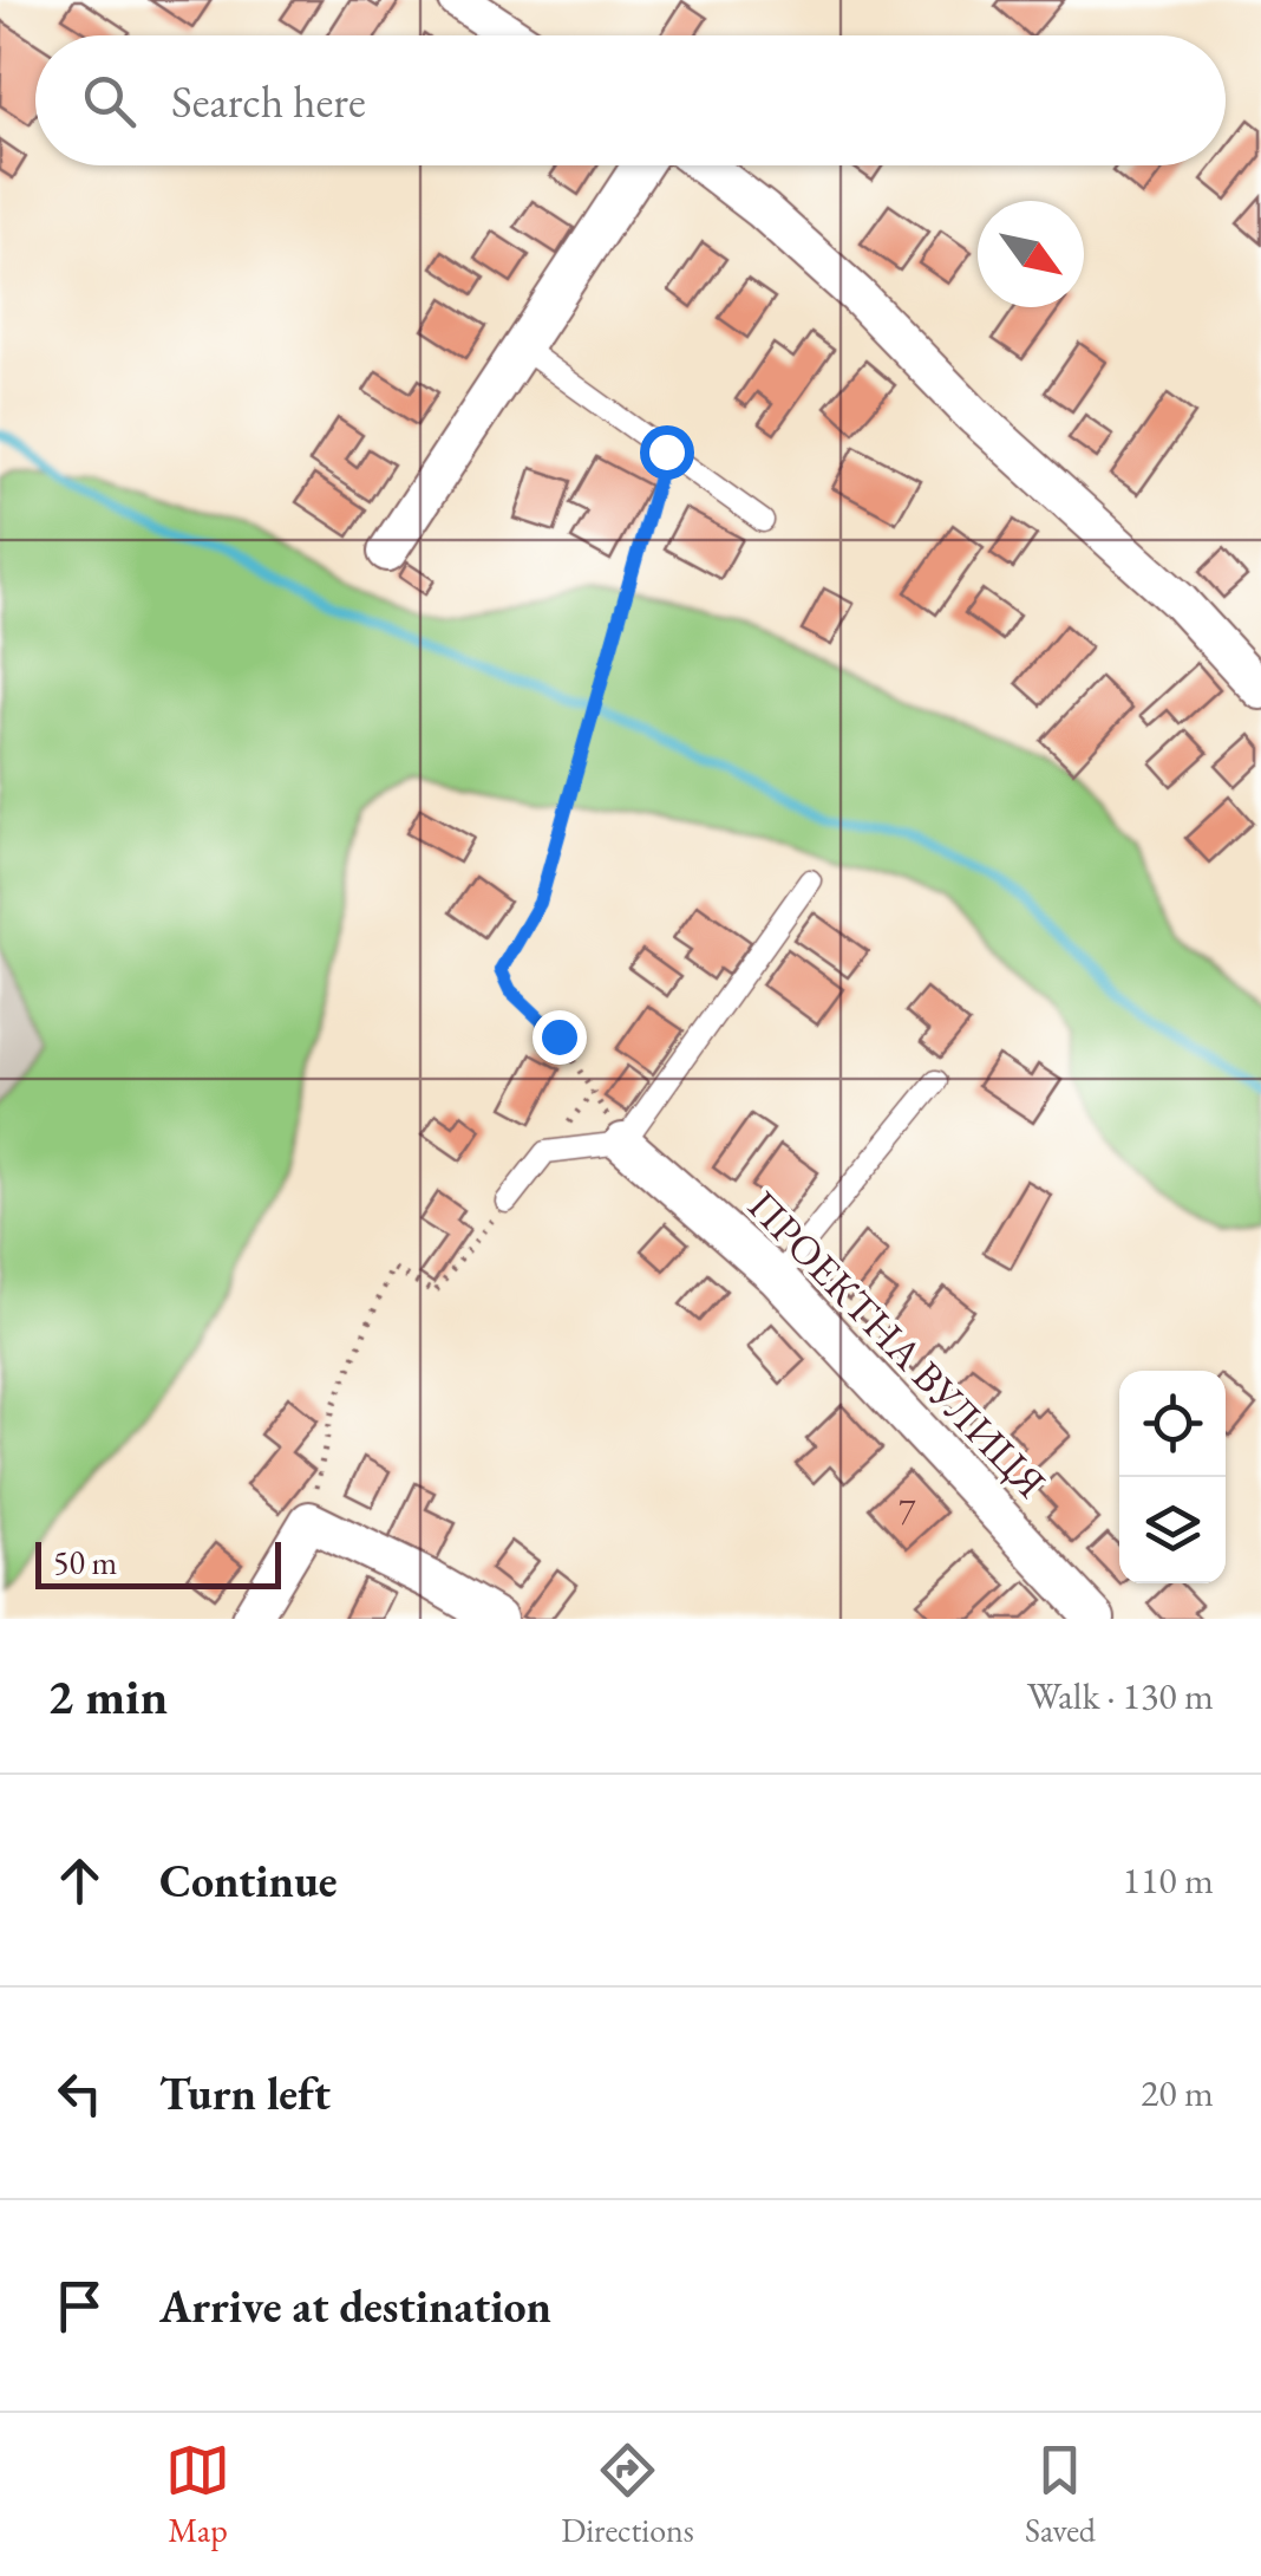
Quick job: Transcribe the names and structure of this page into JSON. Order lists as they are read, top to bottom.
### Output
{
  "streets": {
    "street": ["ПРОЕКТНА ВУЛИЦЯ"]
  },
  "house_numbers": ["7"],
  "scale_bar": "50 m",
  "north": "bottom right",
  "page": {
    "search": "Search here",
    "scale": "50 m",
    "heading": ["2 min", "Walk · 130 m"],
    "list": [
      ["Continue", "110 m"],
      ["Turn left", "20 m"],
      "Arrive at destination"
    ],
    "nav": ["Map", "Directions", "Saved"]
  }
}
